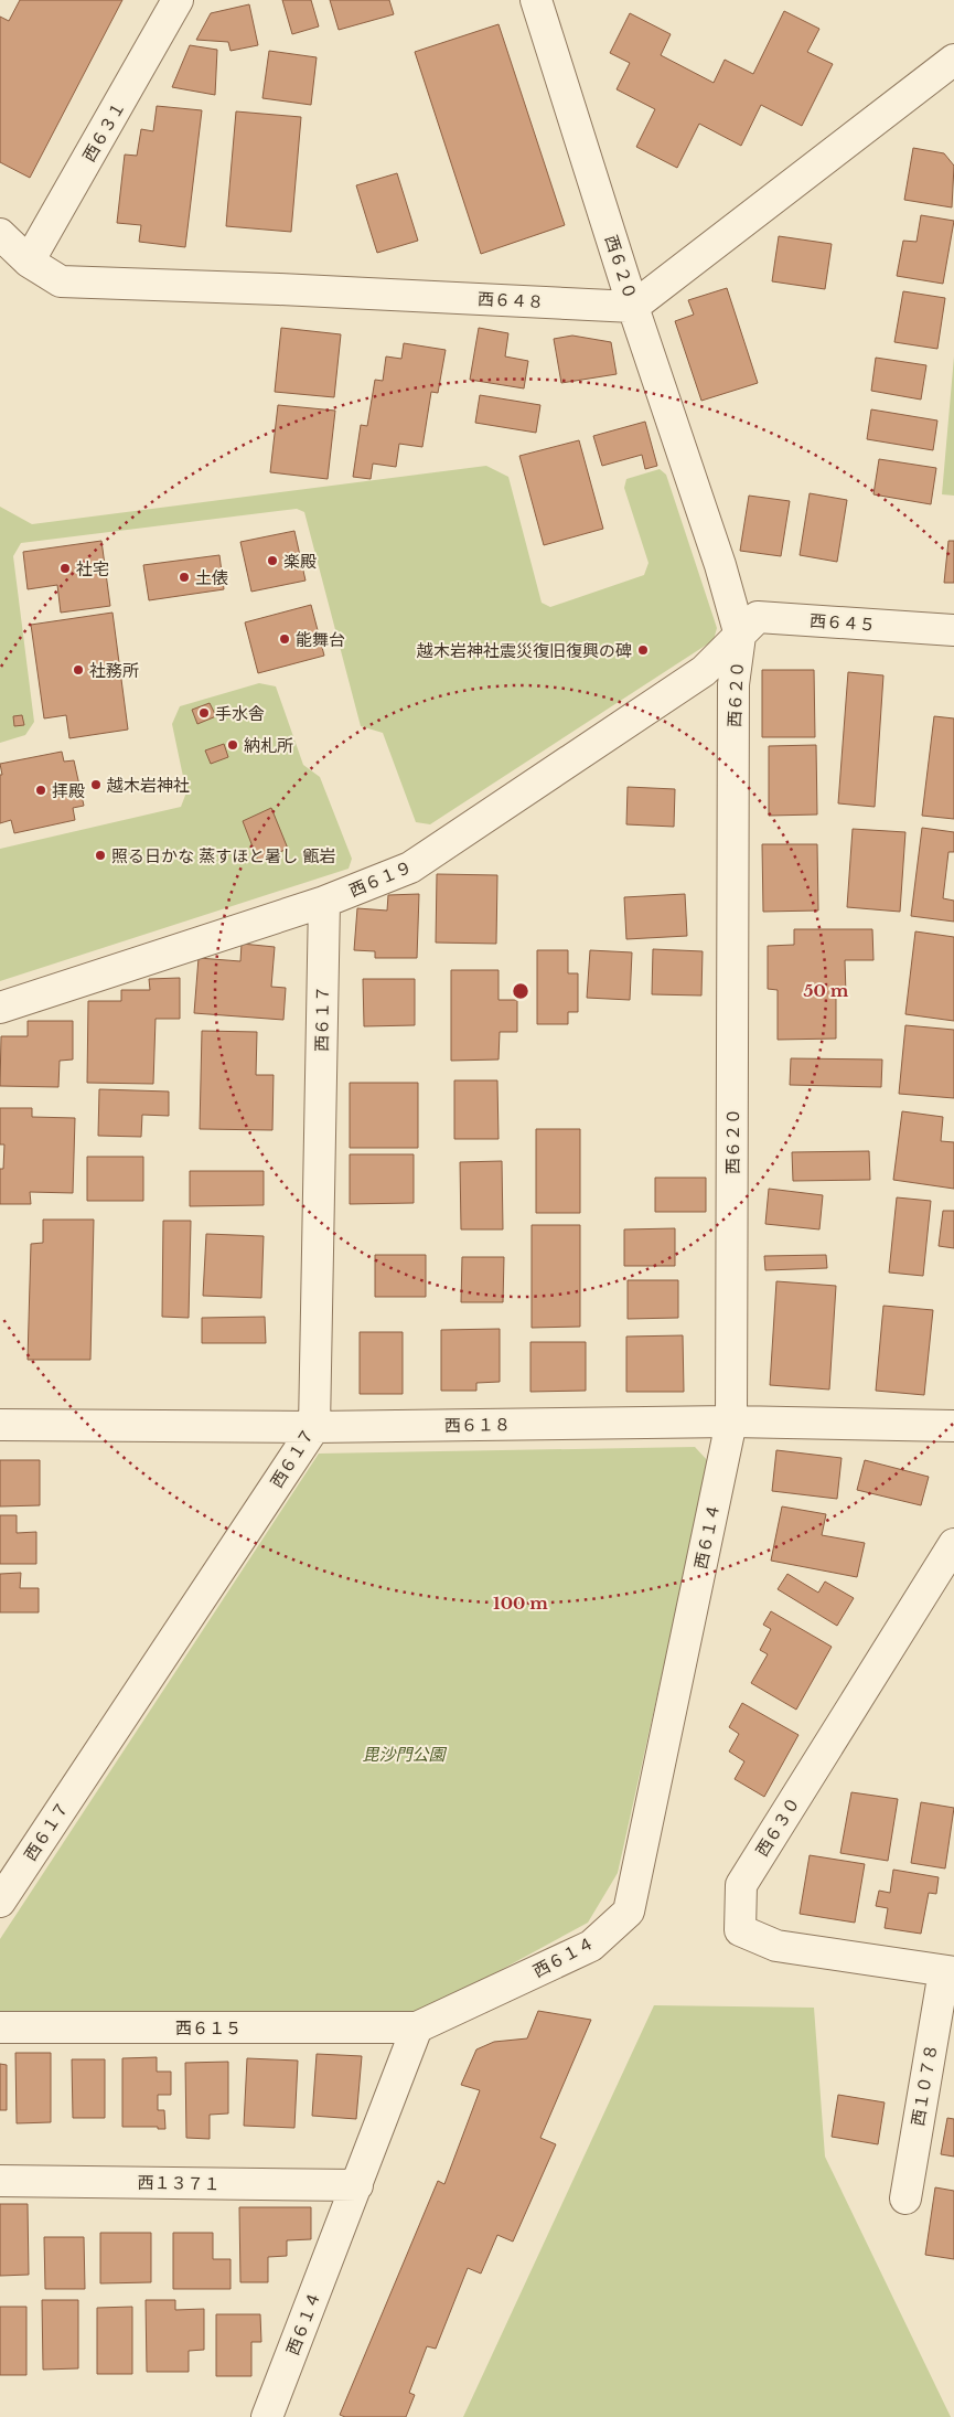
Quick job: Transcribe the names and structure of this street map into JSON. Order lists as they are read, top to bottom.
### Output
{
  "streets": {
    "street": [
      "西６３１",
      "西６２０",
      "西６４８",
      "西６４５",
      "西６１９",
      "西６１７",
      "西６１８",
      "西６１４",
      "西６３０",
      "西６１５",
      "西１０７８",
      "西１３７１"
    ]
  },
  "crossings": [
    ["西６３１", "西６４８"],
    ["西６２０", "西６４８"],
    ["西６２０", "西６４５"],
    ["西６２０", "西６１９"],
    ["西６２０", "西６１８"],
    ["西６２０", "西６１４"],
    ["西６４５", "西６１９"],
    ["西６１９", "西６１７"],
    ["西６１７", "西６１８"],
    ["西６１８", "西６１４"],
    ["西６１４", "西６１５"],
    ["西６１４", "西１３７１"],
    ["西６３０", "西１０７８"]
  ],
  "parks": ["毘沙門公園"],
  "places": [
    "楽殿",
    "社宅",
    "土俵",
    "能舞台",
    "越木岩神社震災復旧復興の碑",
    "社務所",
    "手水舎",
    "納札所",
    "越木岩神社",
    "拝殿",
    "照る日かな 蒸すほと暑し 甑岩"
  ],
  "rings": ["50 m", "100 m"]
}
